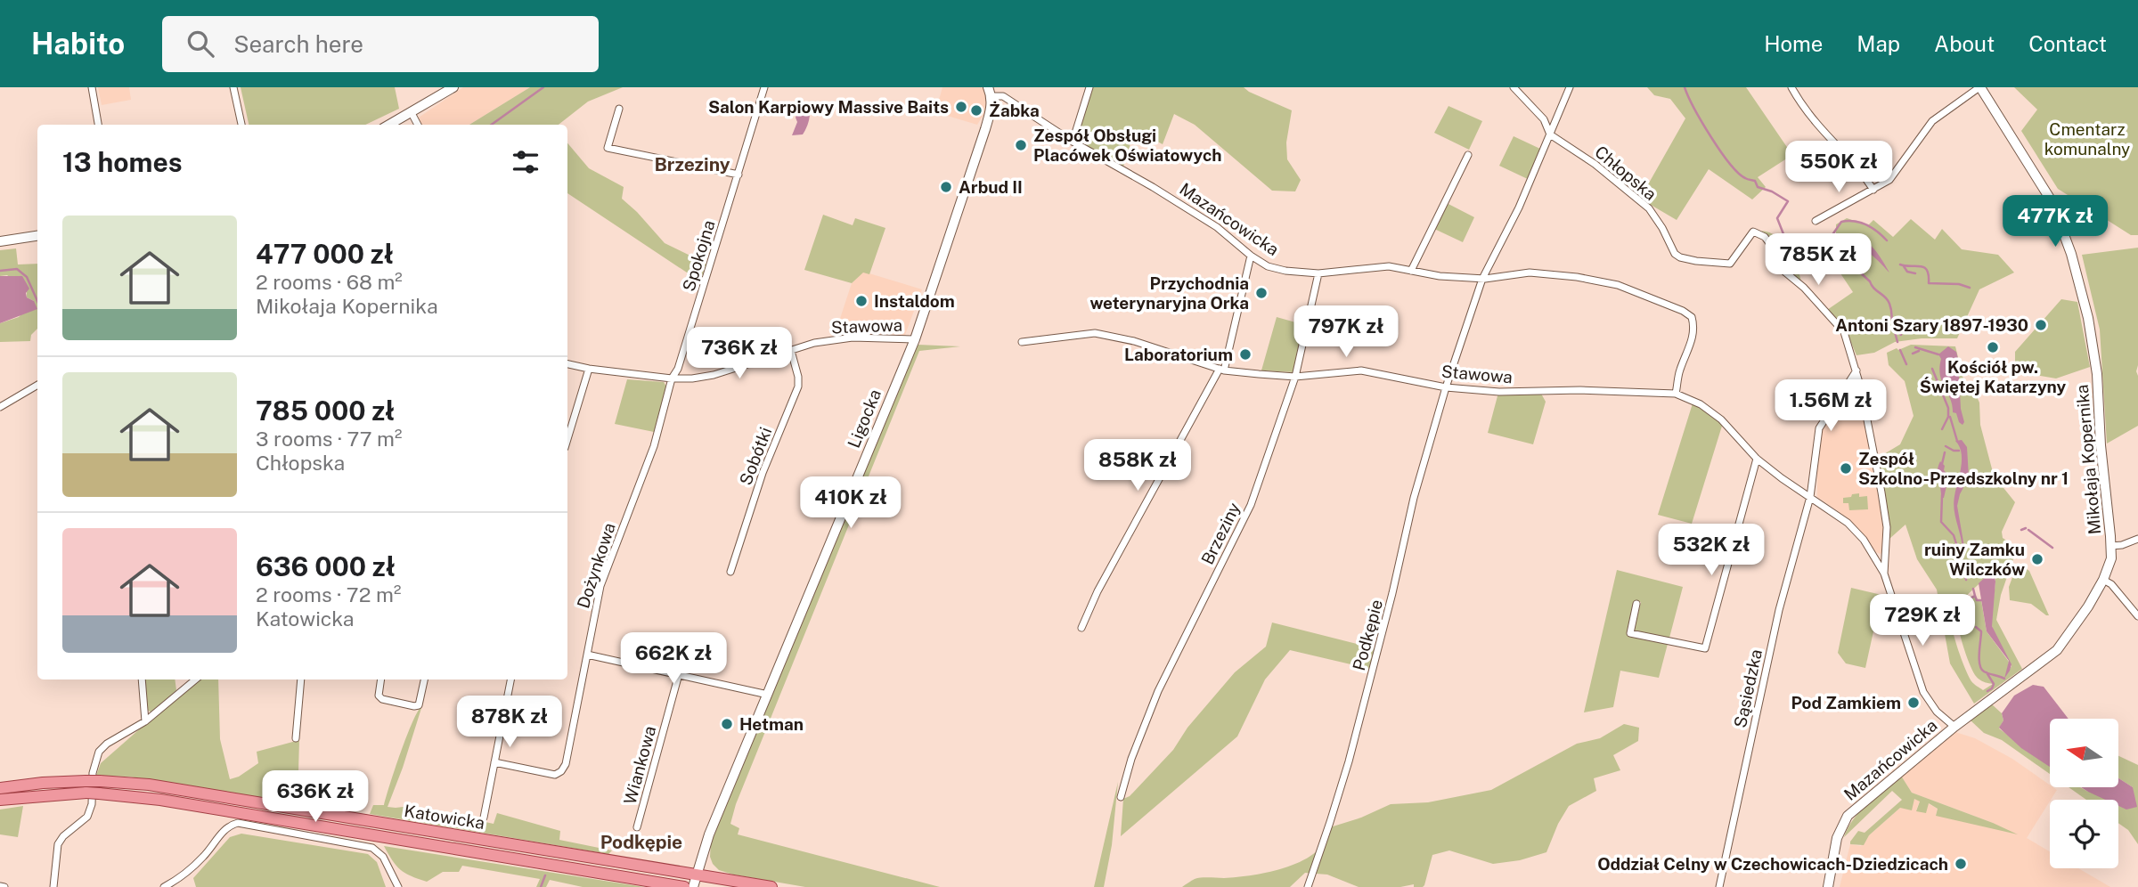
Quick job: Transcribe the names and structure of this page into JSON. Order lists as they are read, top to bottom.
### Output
{
  "streets": {
    "main road": ["Katowicka"],
    "street": [
      "Chłopska",
      "Mazańcowicka",
      "Spokojna",
      "Stawowa",
      "Ligocka",
      "Sobótki",
      "Mikołaja Kopernika",
      "Brzeziny",
      "Dożynkowa",
      "Podkępie",
      "Sąsiedzka",
      "Wiankowa"
    ]
  },
  "crossings": [
    ["Chłopska", "Mazańcowicka"],
    ["Chłopska", "Podkępie"],
    ["Mazańcowicka", "Stawowa"],
    ["Mazańcowicka", "Ligocka"],
    ["Mazańcowicka", "Mikołaja Kopernika"],
    ["Mazańcowicka", "Brzeziny"],
    ["Mazańcowicka", "Podkępie"],
    ["Mazańcowicka", "Sąsiedzka"],
    ["Spokojna", "Stawowa"],
    ["Spokojna", "Dożynkowa"],
    ["Stawowa", "Ligocka"],
    ["Stawowa", "Sobótki"],
    ["Stawowa", "Brzeziny"],
    ["Stawowa", "Dożynkowa"],
    ["Stawowa", "Podkępie"],
    ["Ligocka", "Katowicka"]
  ],
  "districts": ["Brzeziny", "Podkępie"],
  "parks": ["Cmentarz komunalny"],
  "places": [
    "Salon Karpiowy Massive Baits",
    "Żabka",
    "Zespół Obsługi Placówek Oświatowych",
    "Arbud II",
    "Przychodnia weterynaryjna Orka",
    "Instaldom",
    "Antoni Szary 1897-1930",
    "Kościół pw. Świętej Katarzyny",
    "Laboratorium",
    "Zespół Szkolno-Przedszkolny nr 1",
    "ruiny Zamku Wilczków",
    "Pod Zamkiem",
    "Hetman",
    "Oddział Celny w Czechowicach-Dziedzicach"
  ],
  "north": "left",
  "page": {
    "header": "Habito",
    "search": "Search here",
    "nav": [
      "Home",
      "Map",
      "About",
      "Contact"
    ],
    "heading": "13 homes",
    "price": [
      "550K zł",
      "477K zł",
      "785K zł",
      "797K zł",
      "736K zł",
      "1.56M zł",
      "858K zł",
      "410K zł",
      "532K zł",
      "729K zł",
      "662K zł",
      "878K zł",
      "636K zł"
    ],
    "list": [
      {
        "name": "477 000 zł",
        "note": "2 rooms · 68 m² · Mikołaja Kopernika"
      },
      {
        "name": "785 000 zł",
        "note": "3 rooms · 77 m² · Chłopska"
      },
      {
        "name": "636 000 zł",
        "note": "2 rooms · 72 m² · Katowicka"
      }
    ]
  }
}
